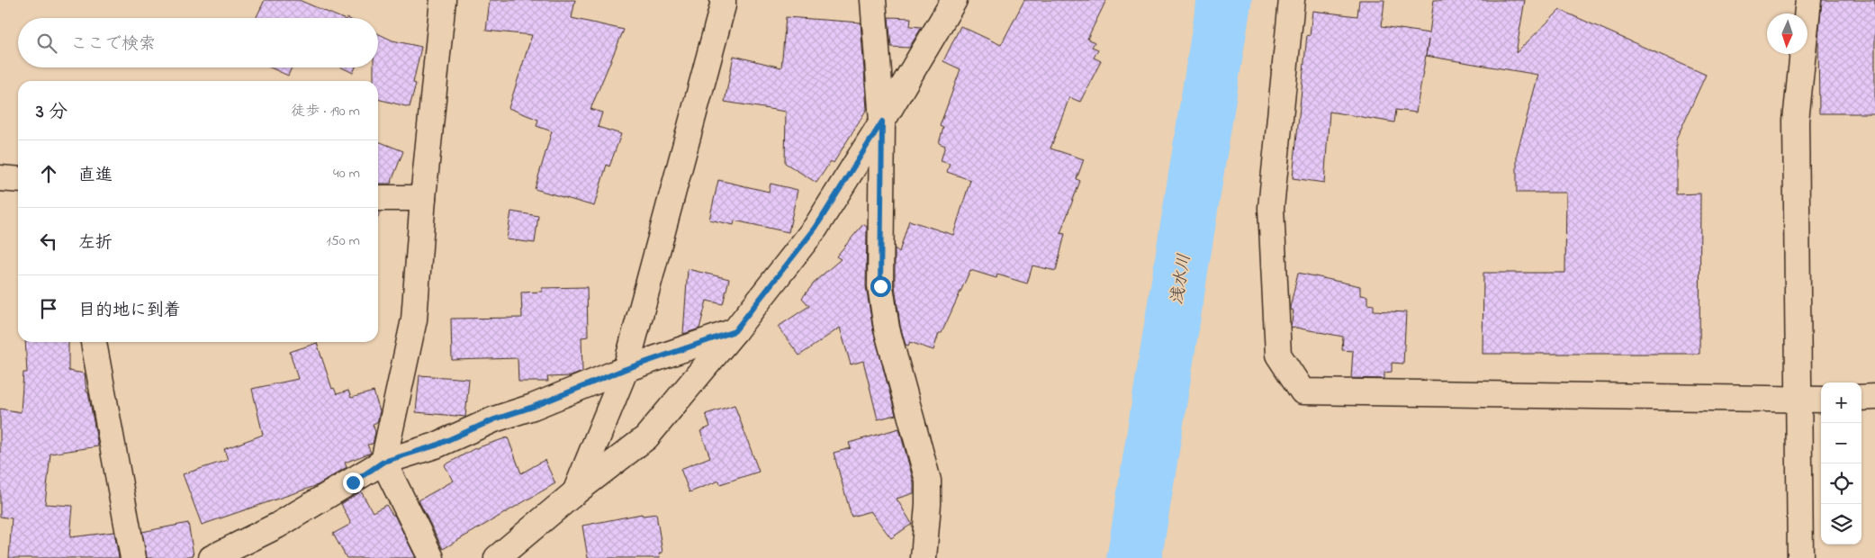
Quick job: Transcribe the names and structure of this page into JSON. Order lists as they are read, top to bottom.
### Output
{
  "water": ["浅水川"],
  "north": "bottom",
  "page": {
    "search": "ここで検索",
    "heading": ["3 分", "徒歩 · 190 m"],
    "list": [
      ["直進", "40 m"],
      ["左折", "150 m"],
      "目的地に到着"
    ],
    "map_buttons": ["+", "−"]
  }
}
